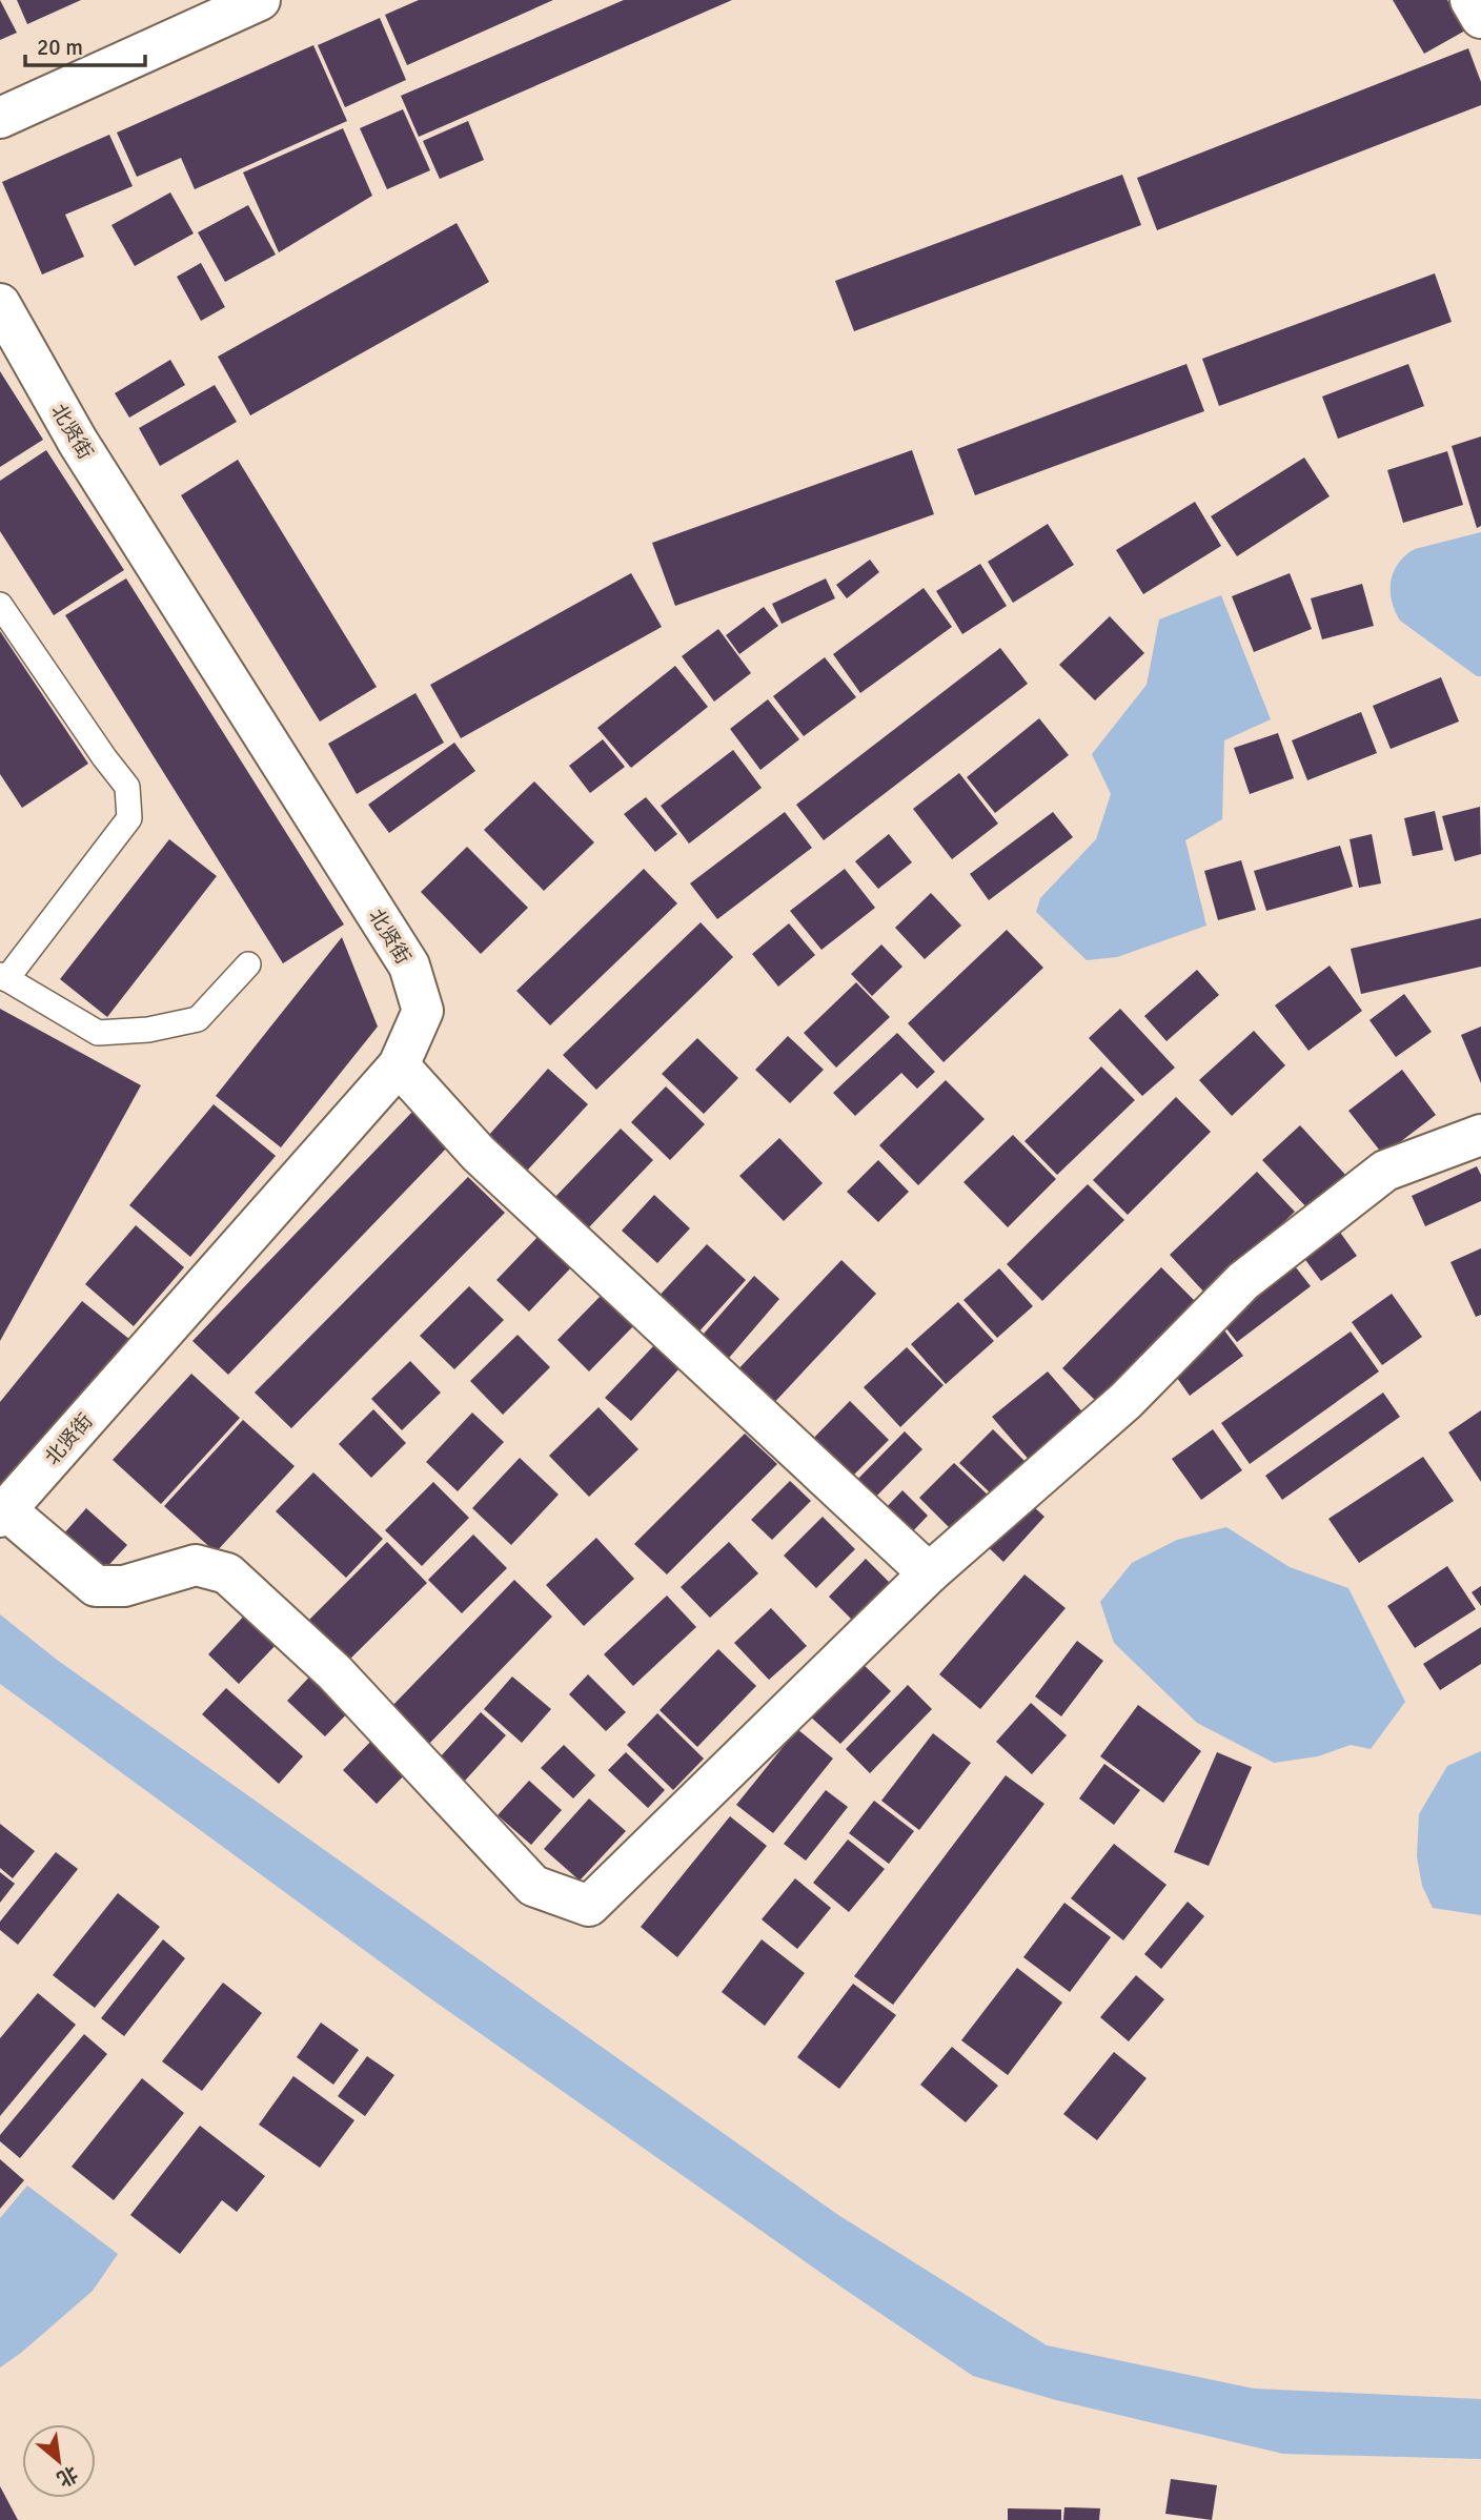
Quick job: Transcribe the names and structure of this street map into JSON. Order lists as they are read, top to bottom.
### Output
{
  "streets": {
    "street": ["北贤街"]
  },
  "scale_bar": "20 m",
  "north": "bottom right"
}
